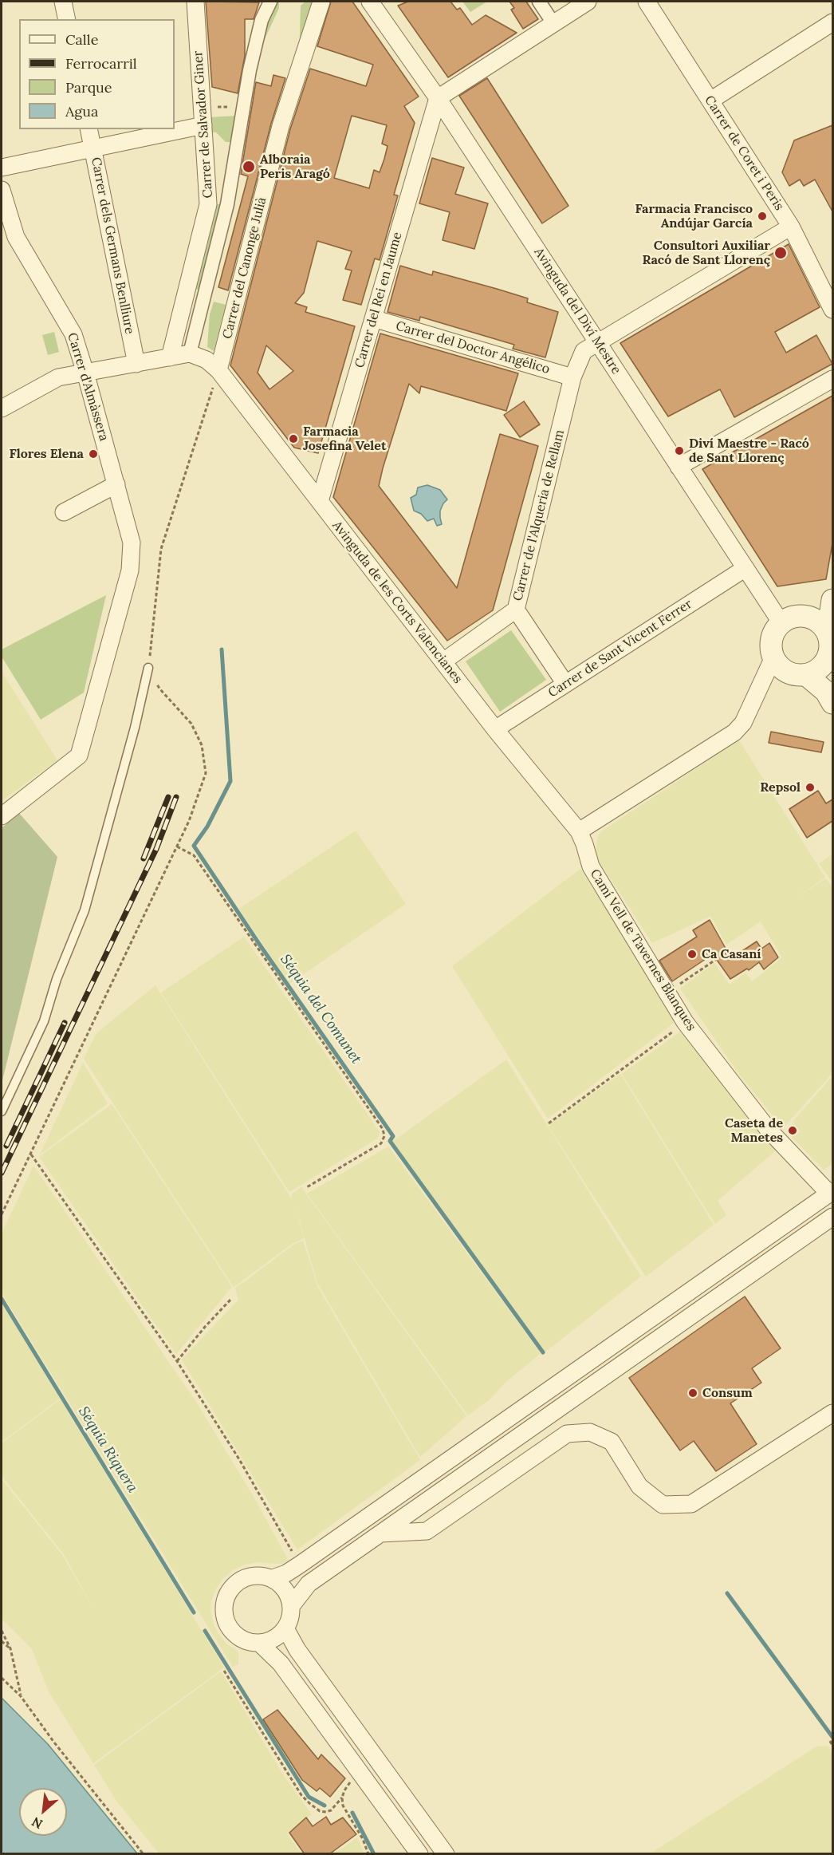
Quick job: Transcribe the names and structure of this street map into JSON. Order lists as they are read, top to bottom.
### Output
{
  "streets": {
    "street": [
      "Carrer de Salvador Giner",
      "Carrer de Coret i Peris",
      "Carrer dels Germans Benlliure",
      "Carrer del Canonge Julià",
      "Carrer del Rei en Jaume",
      "Avinguda del Diví Mestre",
      "Carrer del Doctor Angélico",
      "Carrer d'Almàssera",
      "Carrer de l'Alqueria de Rellam",
      "Avinguda de les Corts Valencianes",
      "Carrer de Sant Vicent Ferrer",
      "Camí Vell de Tavernes Blanques"
    ]
  },
  "crossings": [
    ["Carrer de Coret i Peris", "Carrer de l'Alqueria de Rellam"],
    ["Carrer del Canonge Julià", "Avinguda de les Corts Valencianes"],
    ["Carrer del Rei en Jaume", "Avinguda del Diví Mestre"],
    ["Carrer del Rei en Jaume", "Carrer del Doctor Angélico"],
    ["Carrer del Rei en Jaume", "Avinguda de les Corts Valencianes"],
    ["Avinguda del Diví Mestre", "Carrer de l'Alqueria de Rellam"],
    ["Avinguda del Diví Mestre", "Carrer de Sant Vicent Ferrer"],
    ["Carrer del Doctor Angélico", "Carrer de l'Alqueria de Rellam"],
    ["Carrer de l'Alqueria de Rellam", "Avinguda de les Corts Valencianes"],
    ["Avinguda de les Corts Valencianes", "Carrer de Sant Vicent Ferrer"],
    ["Avinguda de les Corts Valencianes", "Camí Vell de Tavernes Blanques"]
  ],
  "water": ["Séquia del Comunet", "Séquia Riquera"],
  "places": [
    "Alboraia Peris Aragó",
    "Farmacia Francisco Andújar García",
    "Consultori Auxiliar Racó de Sant Llorenç",
    "Farmacia Josefina Velet",
    "Diví Maestre - Racó de Sant Llorenç",
    "Flores Elena",
    "Repsol",
    "Ca Casaní",
    "Caseta de Manetes",
    "Consum"
  ],
  "legend": [
    "Calle",
    "Ferrocarril",
    "Parque",
    "Agua"
  ],
  "north": "bottom left"
}
